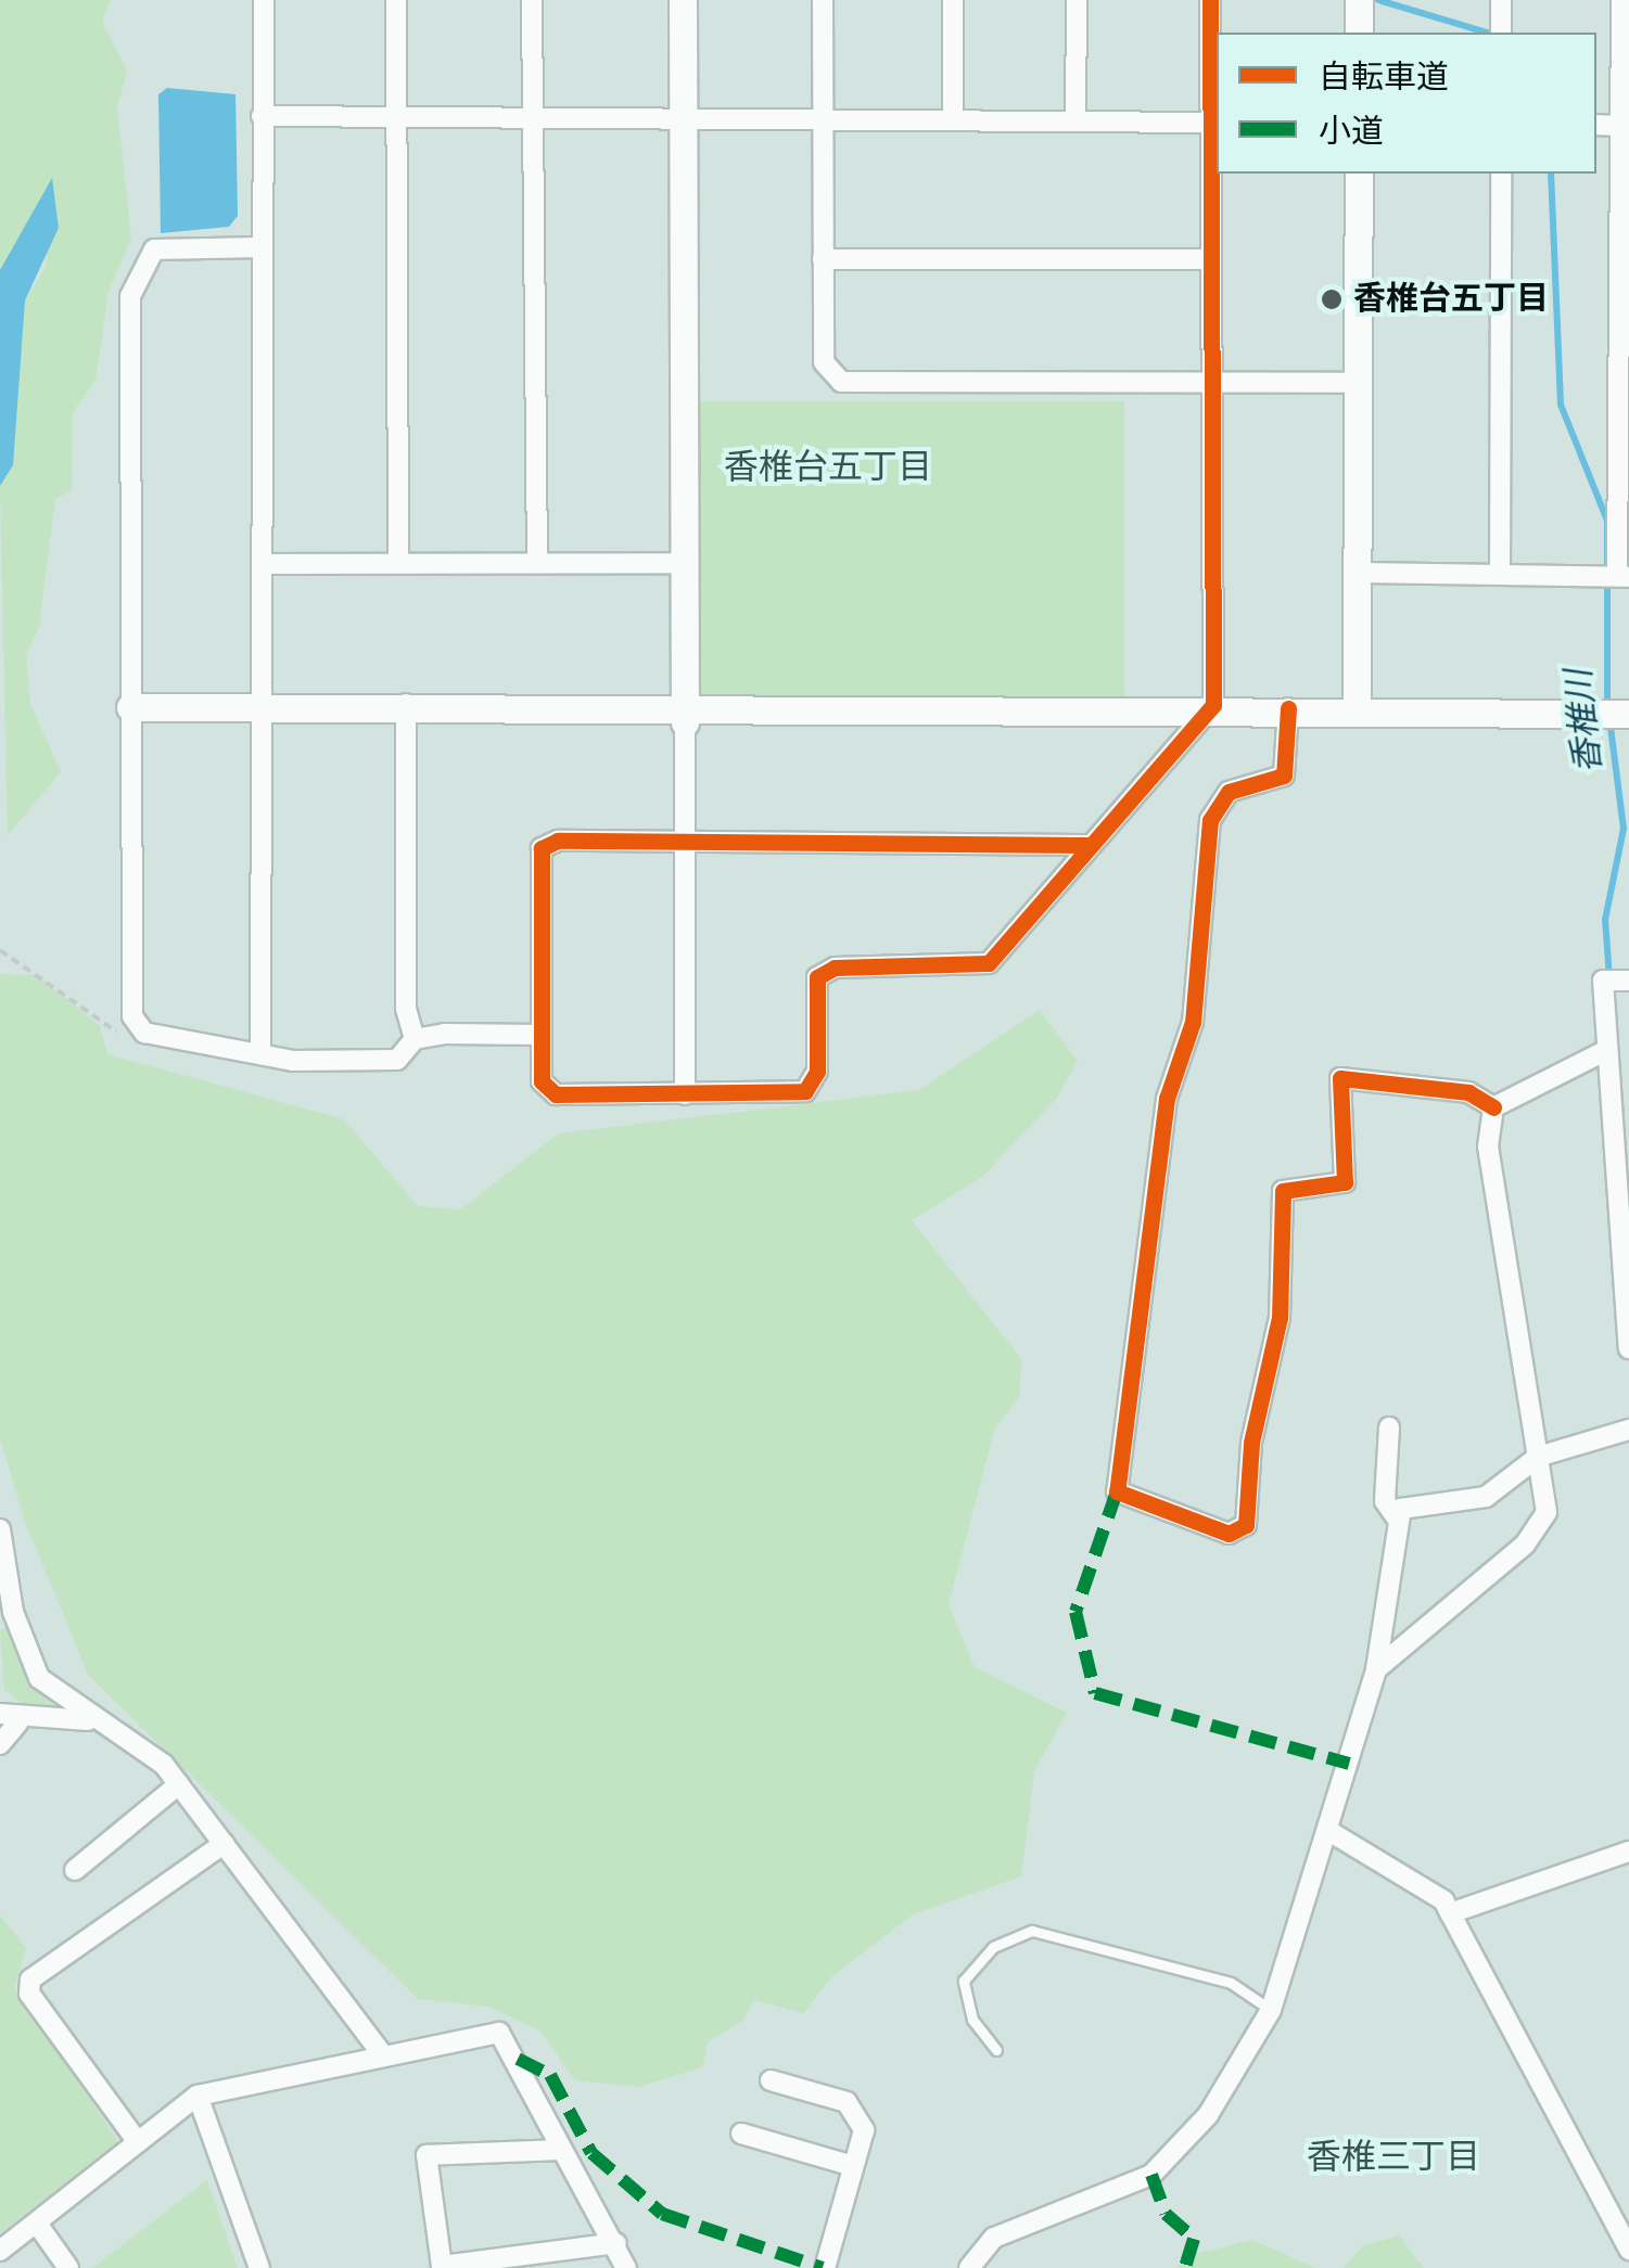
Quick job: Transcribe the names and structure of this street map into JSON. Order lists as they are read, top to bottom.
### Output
{
  "districts": ["香椎台五丁目", "香椎三丁目"],
  "water": ["香椎川"],
  "places": ["香椎台五丁目"],
  "legend": ["自転車道", "小道"]
}
